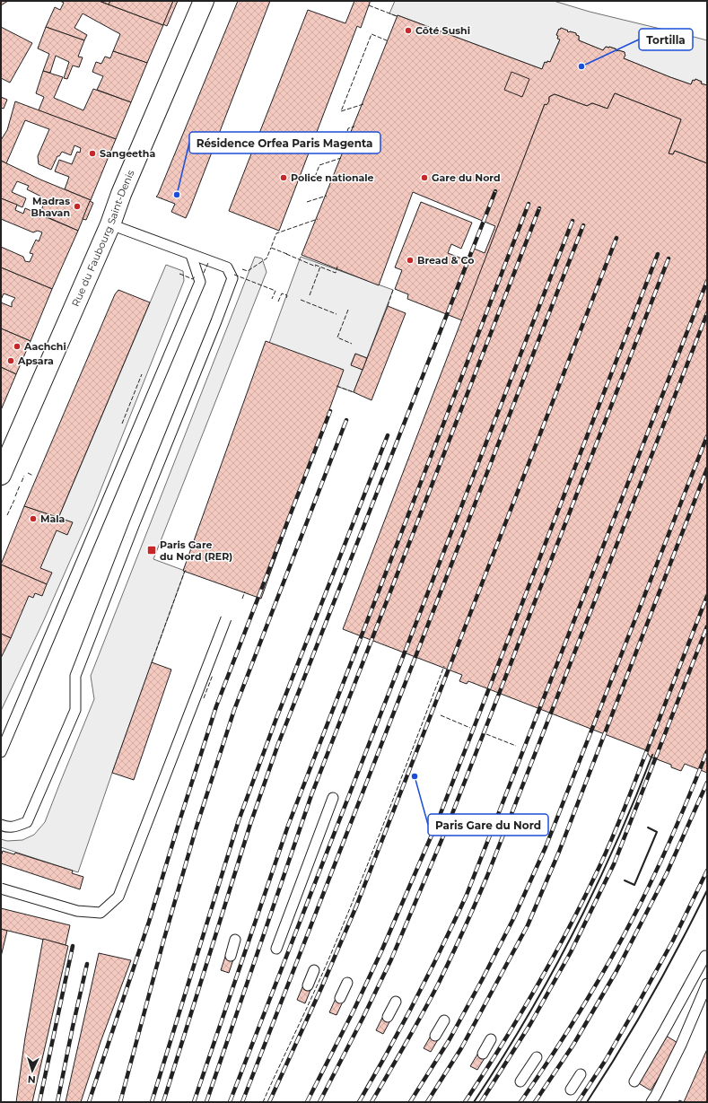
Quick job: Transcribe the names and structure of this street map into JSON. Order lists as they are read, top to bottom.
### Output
{
  "streets": {
    "street": ["Rue du Faubourg Saint-Denis"]
  },
  "places": {
    "other": [
      "Côté Sushi",
      "Tortilla",
      "Sangeetha",
      "Police nationale",
      "Gare du Nord",
      "Résidence Orfea Paris Magenta",
      "Madras Bhavan",
      "Bread & Co",
      "Aachchi",
      "Apsara",
      "Mala",
      "Paris Gare du Nord"
    ],
    "transit": ["Paris Gare du Nord (RER)"]
  },
  "north": "bottom"
}
